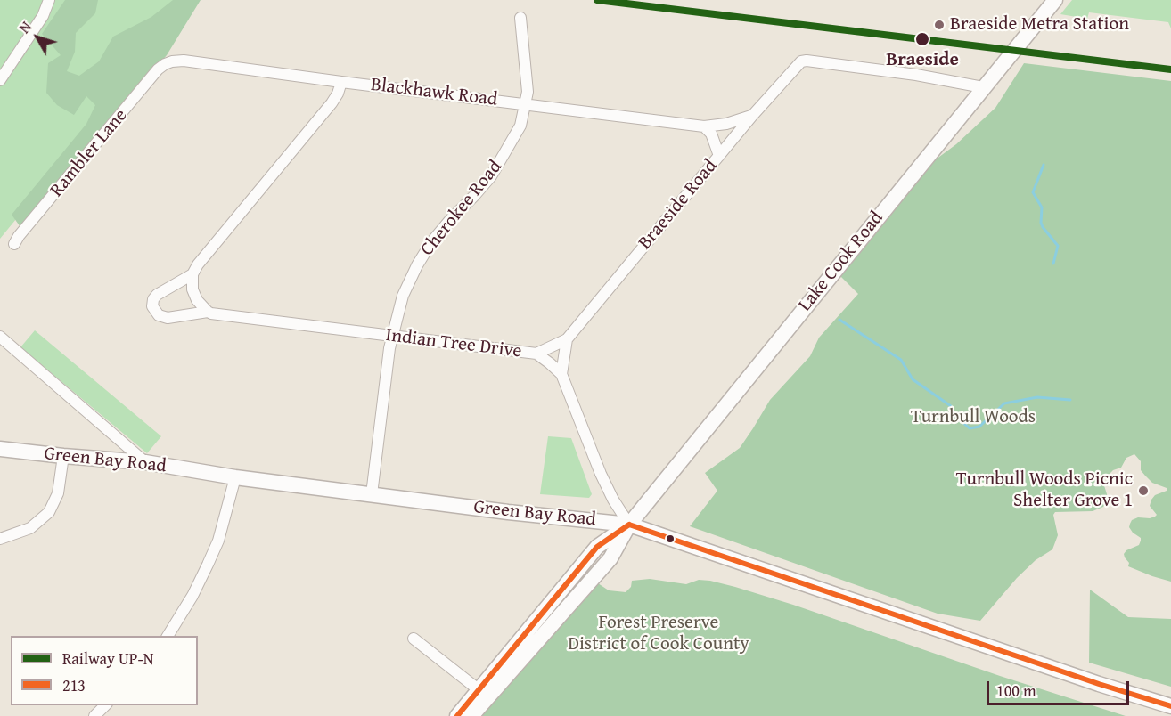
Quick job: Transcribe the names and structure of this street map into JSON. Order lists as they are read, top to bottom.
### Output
{
  "streets": {
    "main road": ["Lake Cook Road", "Green Bay Road"],
    "street": [
      "Blackhawk Road",
      "Rambler Lane",
      "Braeside Road",
      "Cherokee Road",
      "Indian Tree Drive"
    ]
  },
  "crossings": [
    ["Blackhawk Road", "Rambler Lane"],
    ["Blackhawk Road", "Braeside Road"],
    ["Blackhawk Road", "Cherokee Road"],
    ["Blackhawk Road", "Indian Tree Drive"],
    ["Braeside Road", "Lake Cook Road"],
    ["Braeside Road", "Indian Tree Drive"],
    ["Cherokee Road", "Indian Tree Drive"],
    ["Cherokee Road", "Green Bay Road"],
    ["Lake Cook Road", "Indian Tree Drive"],
    ["Lake Cook Road", "Green Bay Road"],
    ["Indian Tree Drive", "Green Bay Road"]
  ],
  "parks": ["Turnbull Woods", "Forest Preserve District of Cook County"],
  "places": ["Braeside Metra Station", "Braeside", "Turnbull Woods Picnic Shelter Grove 1"],
  "lines": ["rail line UP-N", "transit line 213"],
  "legend": ["Railway UP-N", "213"],
  "scale_bar": "100 m",
  "north": "top left"
}
